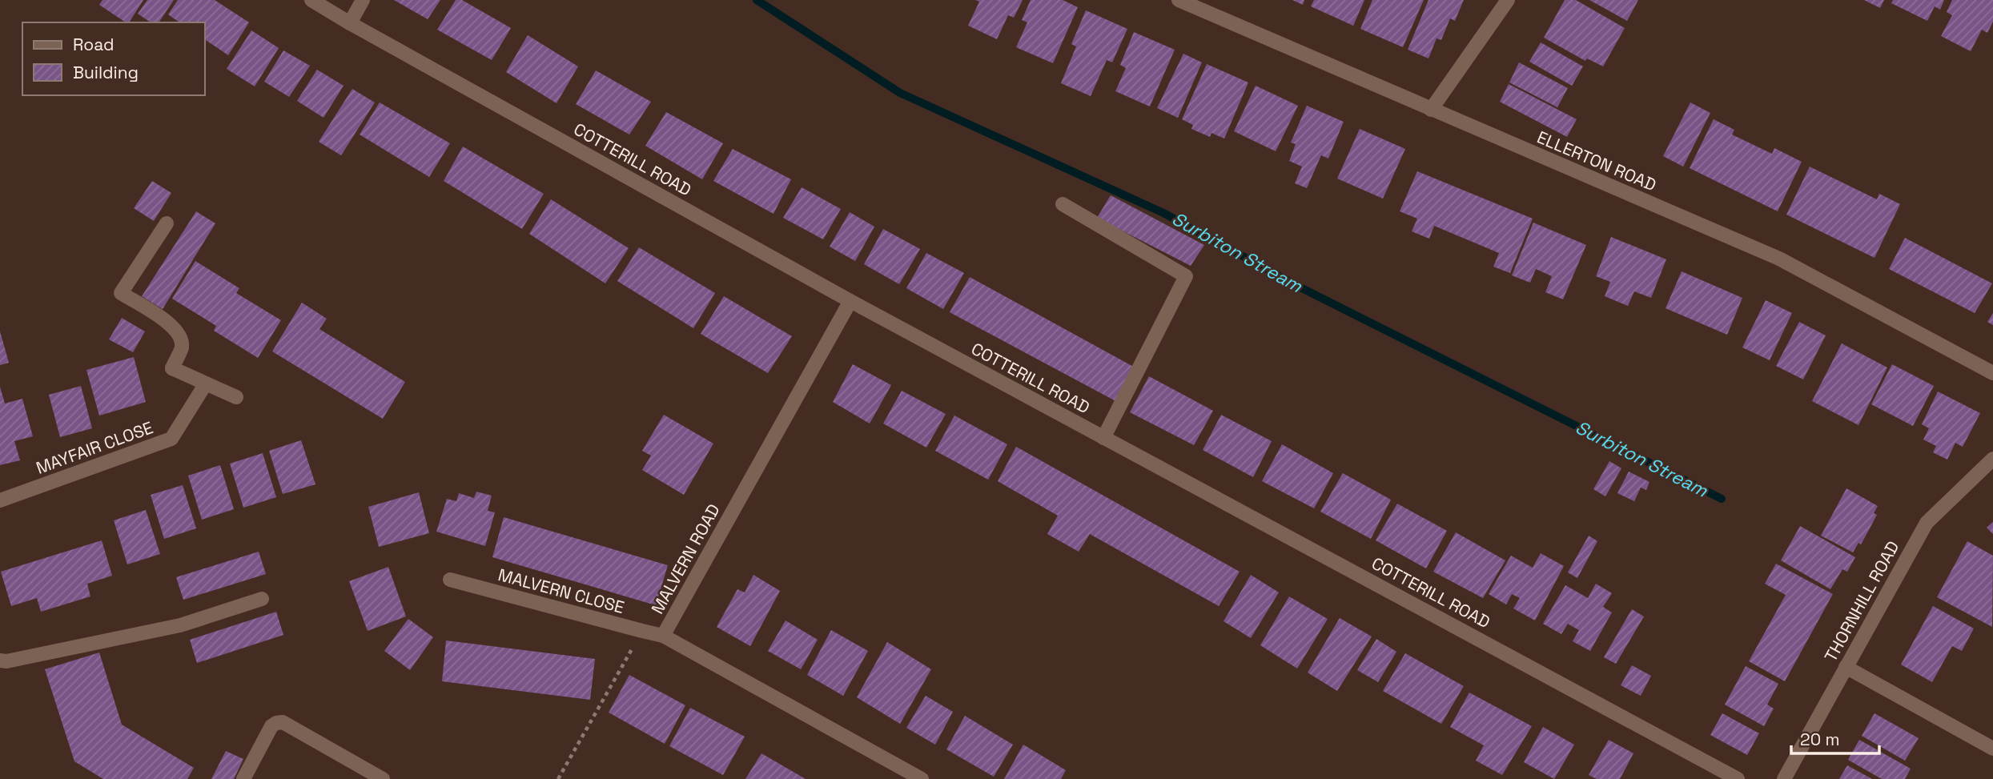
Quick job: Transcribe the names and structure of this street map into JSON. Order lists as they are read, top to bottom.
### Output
{
  "streets": {
    "street": [
      "COTTERILL ROAD",
      "ELLERTON ROAD",
      "MAYFAIR CLOSE",
      "MALVERN ROAD",
      "MALVERN CLOSE",
      "THORNHILL ROAD"
    ]
  },
  "crossings": [
    ["COTTERILL ROAD", "MALVERN ROAD"],
    ["MALVERN ROAD", "MALVERN CLOSE"]
  ],
  "water": ["Surbiton Stream"],
  "legend": ["Road", "Building"],
  "scale_bar": "20 m"
}
